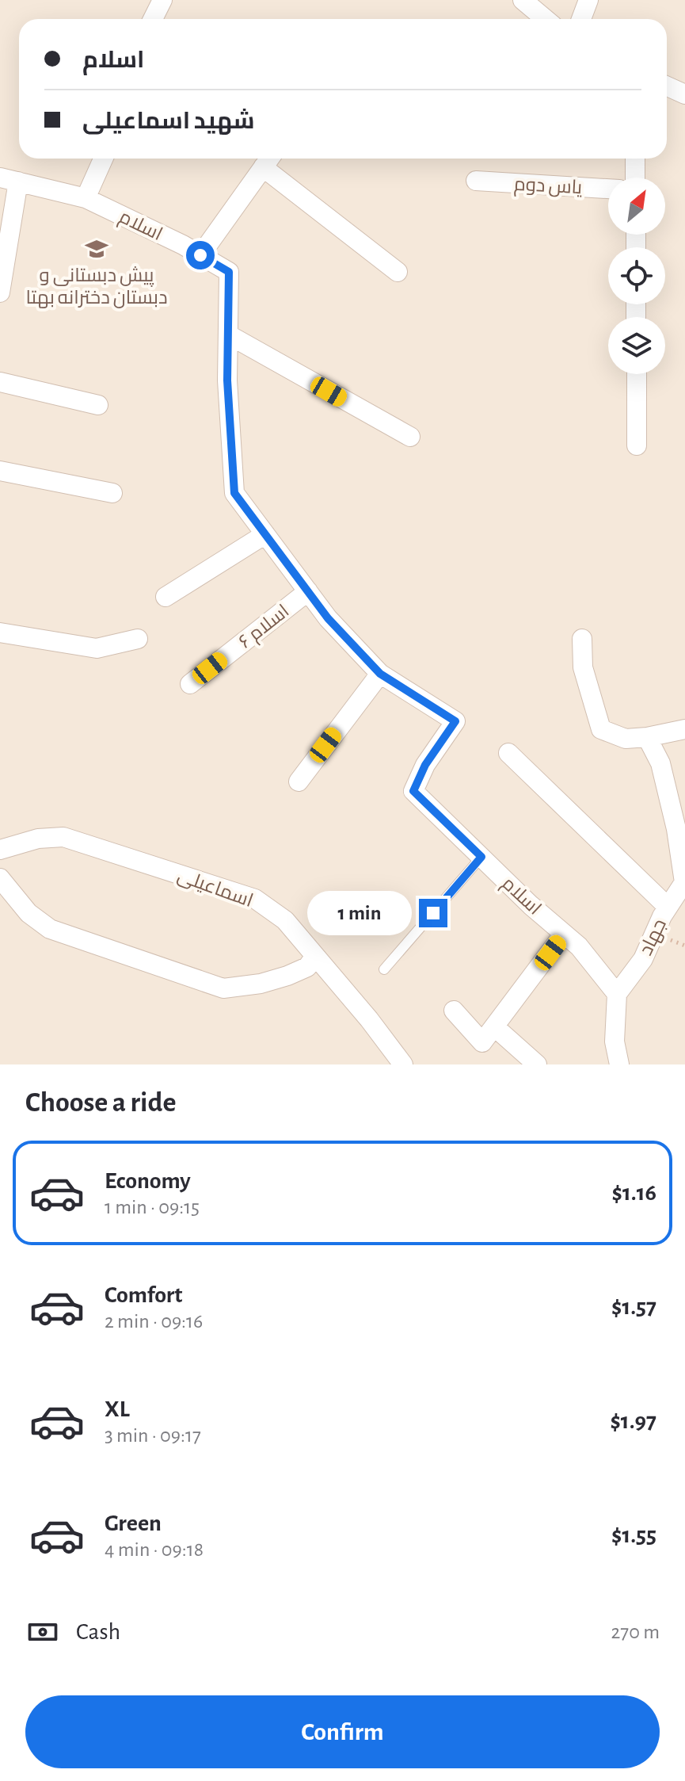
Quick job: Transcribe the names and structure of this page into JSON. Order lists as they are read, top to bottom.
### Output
{
  "streets": {
    "street": [
      "یاس دوم",
      "اسلام",
      "اسلام ۶",
      "اسماعیلی",
      "جهاد"
    ]
  },
  "crossings": [
    ["اسلام", "اسلام ۶"],
    ["اسلام", "جهاد"]
  ],
  "places": {
    "school or university": ["پیش دبستانی و دبستان دخترانه بهتا"]
  },
  "north": "top right",
  "page": {
    "banner": ["اسلام", "شهید اسماعیلی"],
    "bubble": "1 min",
    "heading": "Choose a ride",
    "list": [
      {
        "name": "Economy",
        "note": "1 min · 09:15",
        "value": "$1.16"
      },
      {
        "name": "Comfort",
        "note": "2 min · 09:16",
        "value": "$1.57"
      },
      {
        "name": "XL",
        "note": "3 min · 09:17",
        "value": "$1.97"
      },
      {
        "name": "Green",
        "note": "4 min · 09:18",
        "value": "$1.55"
      }
    ],
    "pay": ["Cash", "270 m"],
    "buttons": "Confirm"
  }
}
